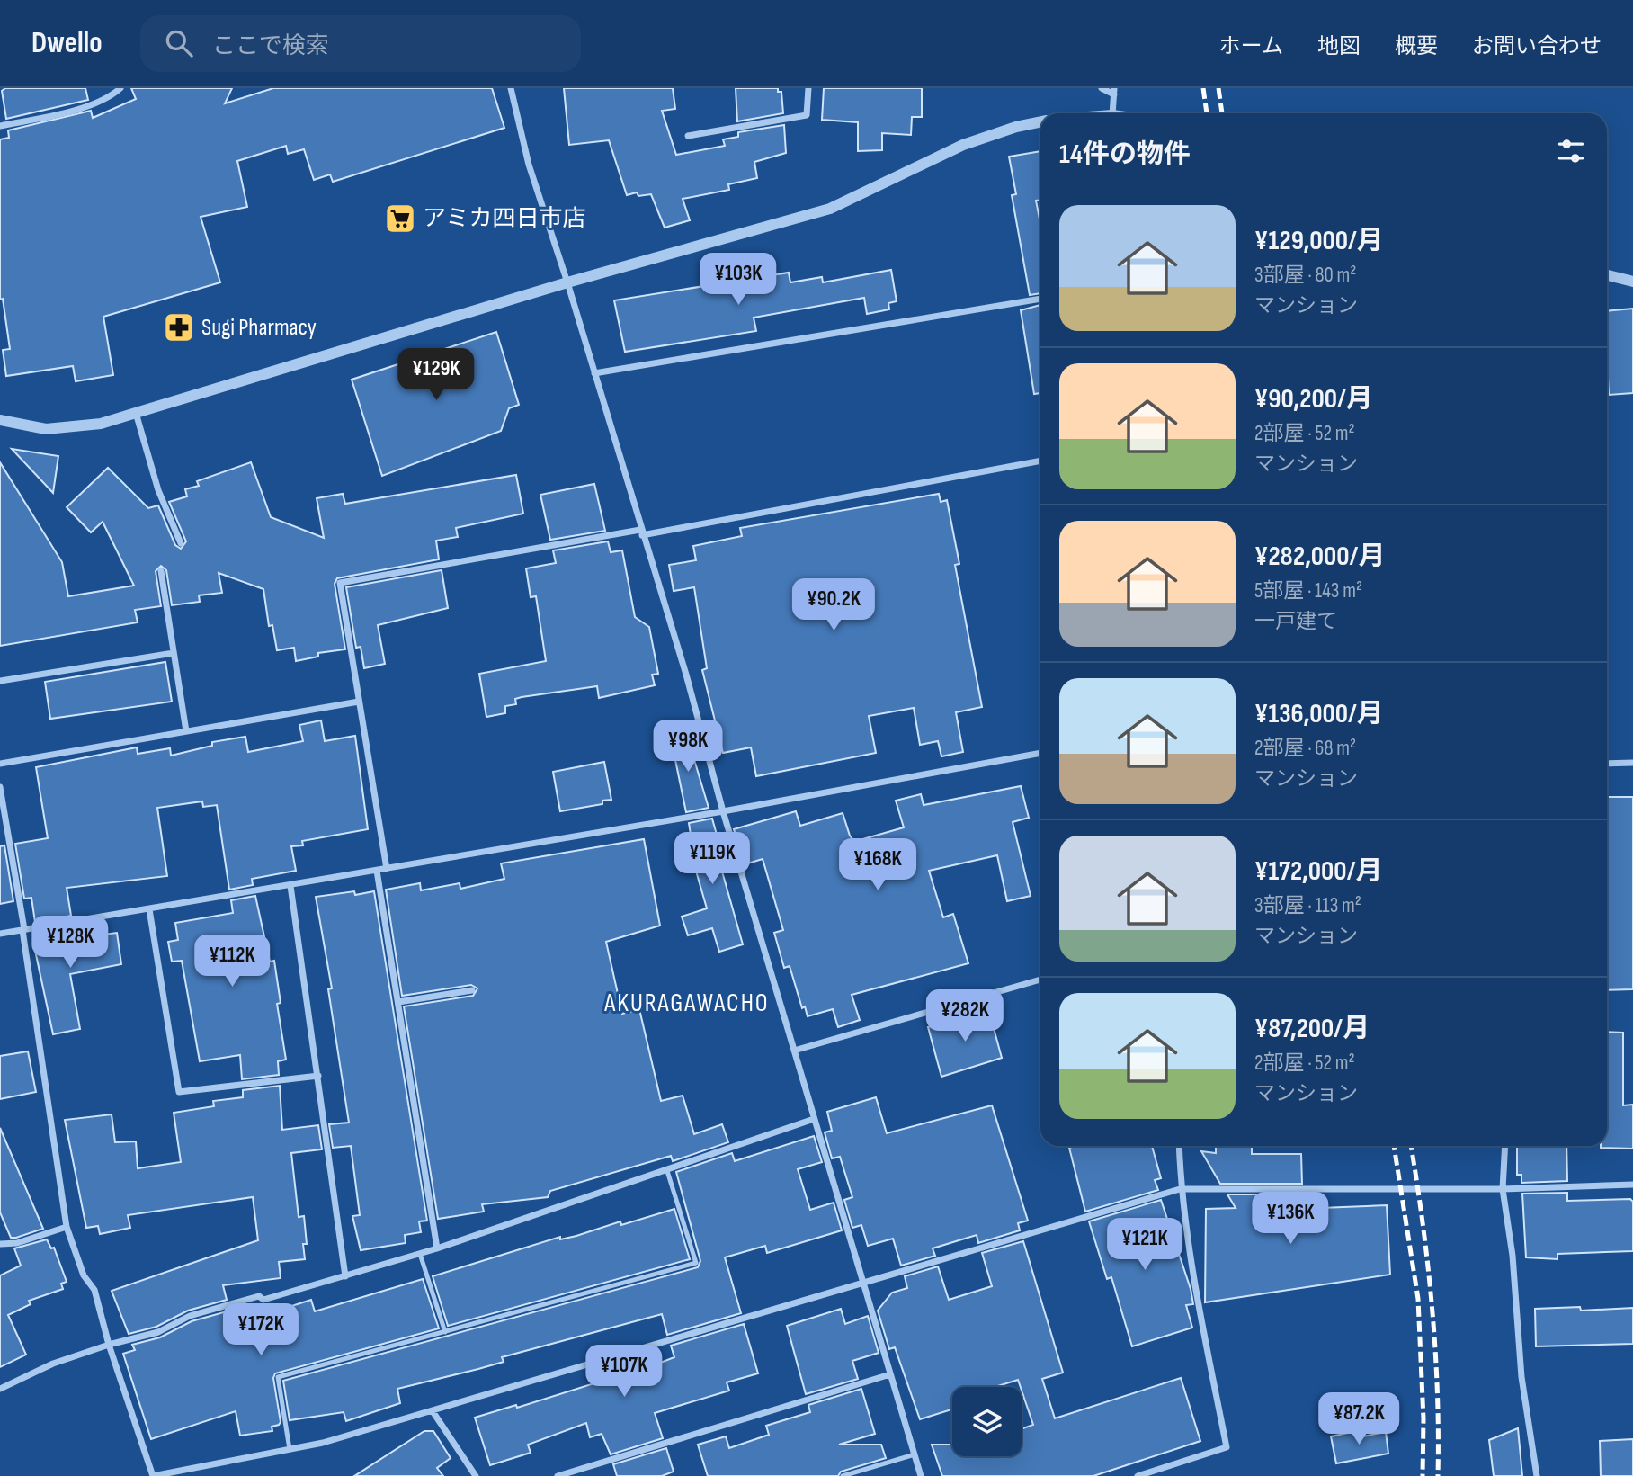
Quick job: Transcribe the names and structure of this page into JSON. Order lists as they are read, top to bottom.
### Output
{
  "districts": ["AKURAGAWACHO"],
  "places": {
    "supermarket": ["アミカ四日市店"],
    "pharmacy": ["Sugi Pharmacy"]
  },
  "page": {
    "header": "Dwello",
    "search": "ここで検索",
    "nav": [
      "ホーム",
      "地図",
      "概要",
      "お問い合わせ"
    ],
    "heading": "14件の物件",
    "list": [
      {
        "name": "¥129,000/月",
        "note": "3部屋 · 80 m² · マンション"
      },
      {
        "name": "¥90,200/月",
        "note": "2部屋 · 52 m² · マンション"
      },
      {
        "name": "¥282,000/月",
        "note": "5部屋 · 143 m² · 一戸建て"
      },
      {
        "name": "¥136,000/月",
        "note": "2部屋 · 68 m² · マンション"
      },
      {
        "name": "¥172,000/月",
        "note": "3部屋 · 113 m² · マンション"
      },
      {
        "name": "¥87,200/月",
        "note": "2部屋 · 52 m² · マンション"
      }
    ],
    "price": [
      "¥103K",
      "¥129K",
      "¥90.2K",
      "¥98K",
      "¥119K",
      "¥168K",
      "¥128K",
      "¥112K",
      "¥282K",
      "¥136K",
      "¥121K",
      "¥172K",
      "¥107K",
      "¥87.2K"
    ]
  }
}
